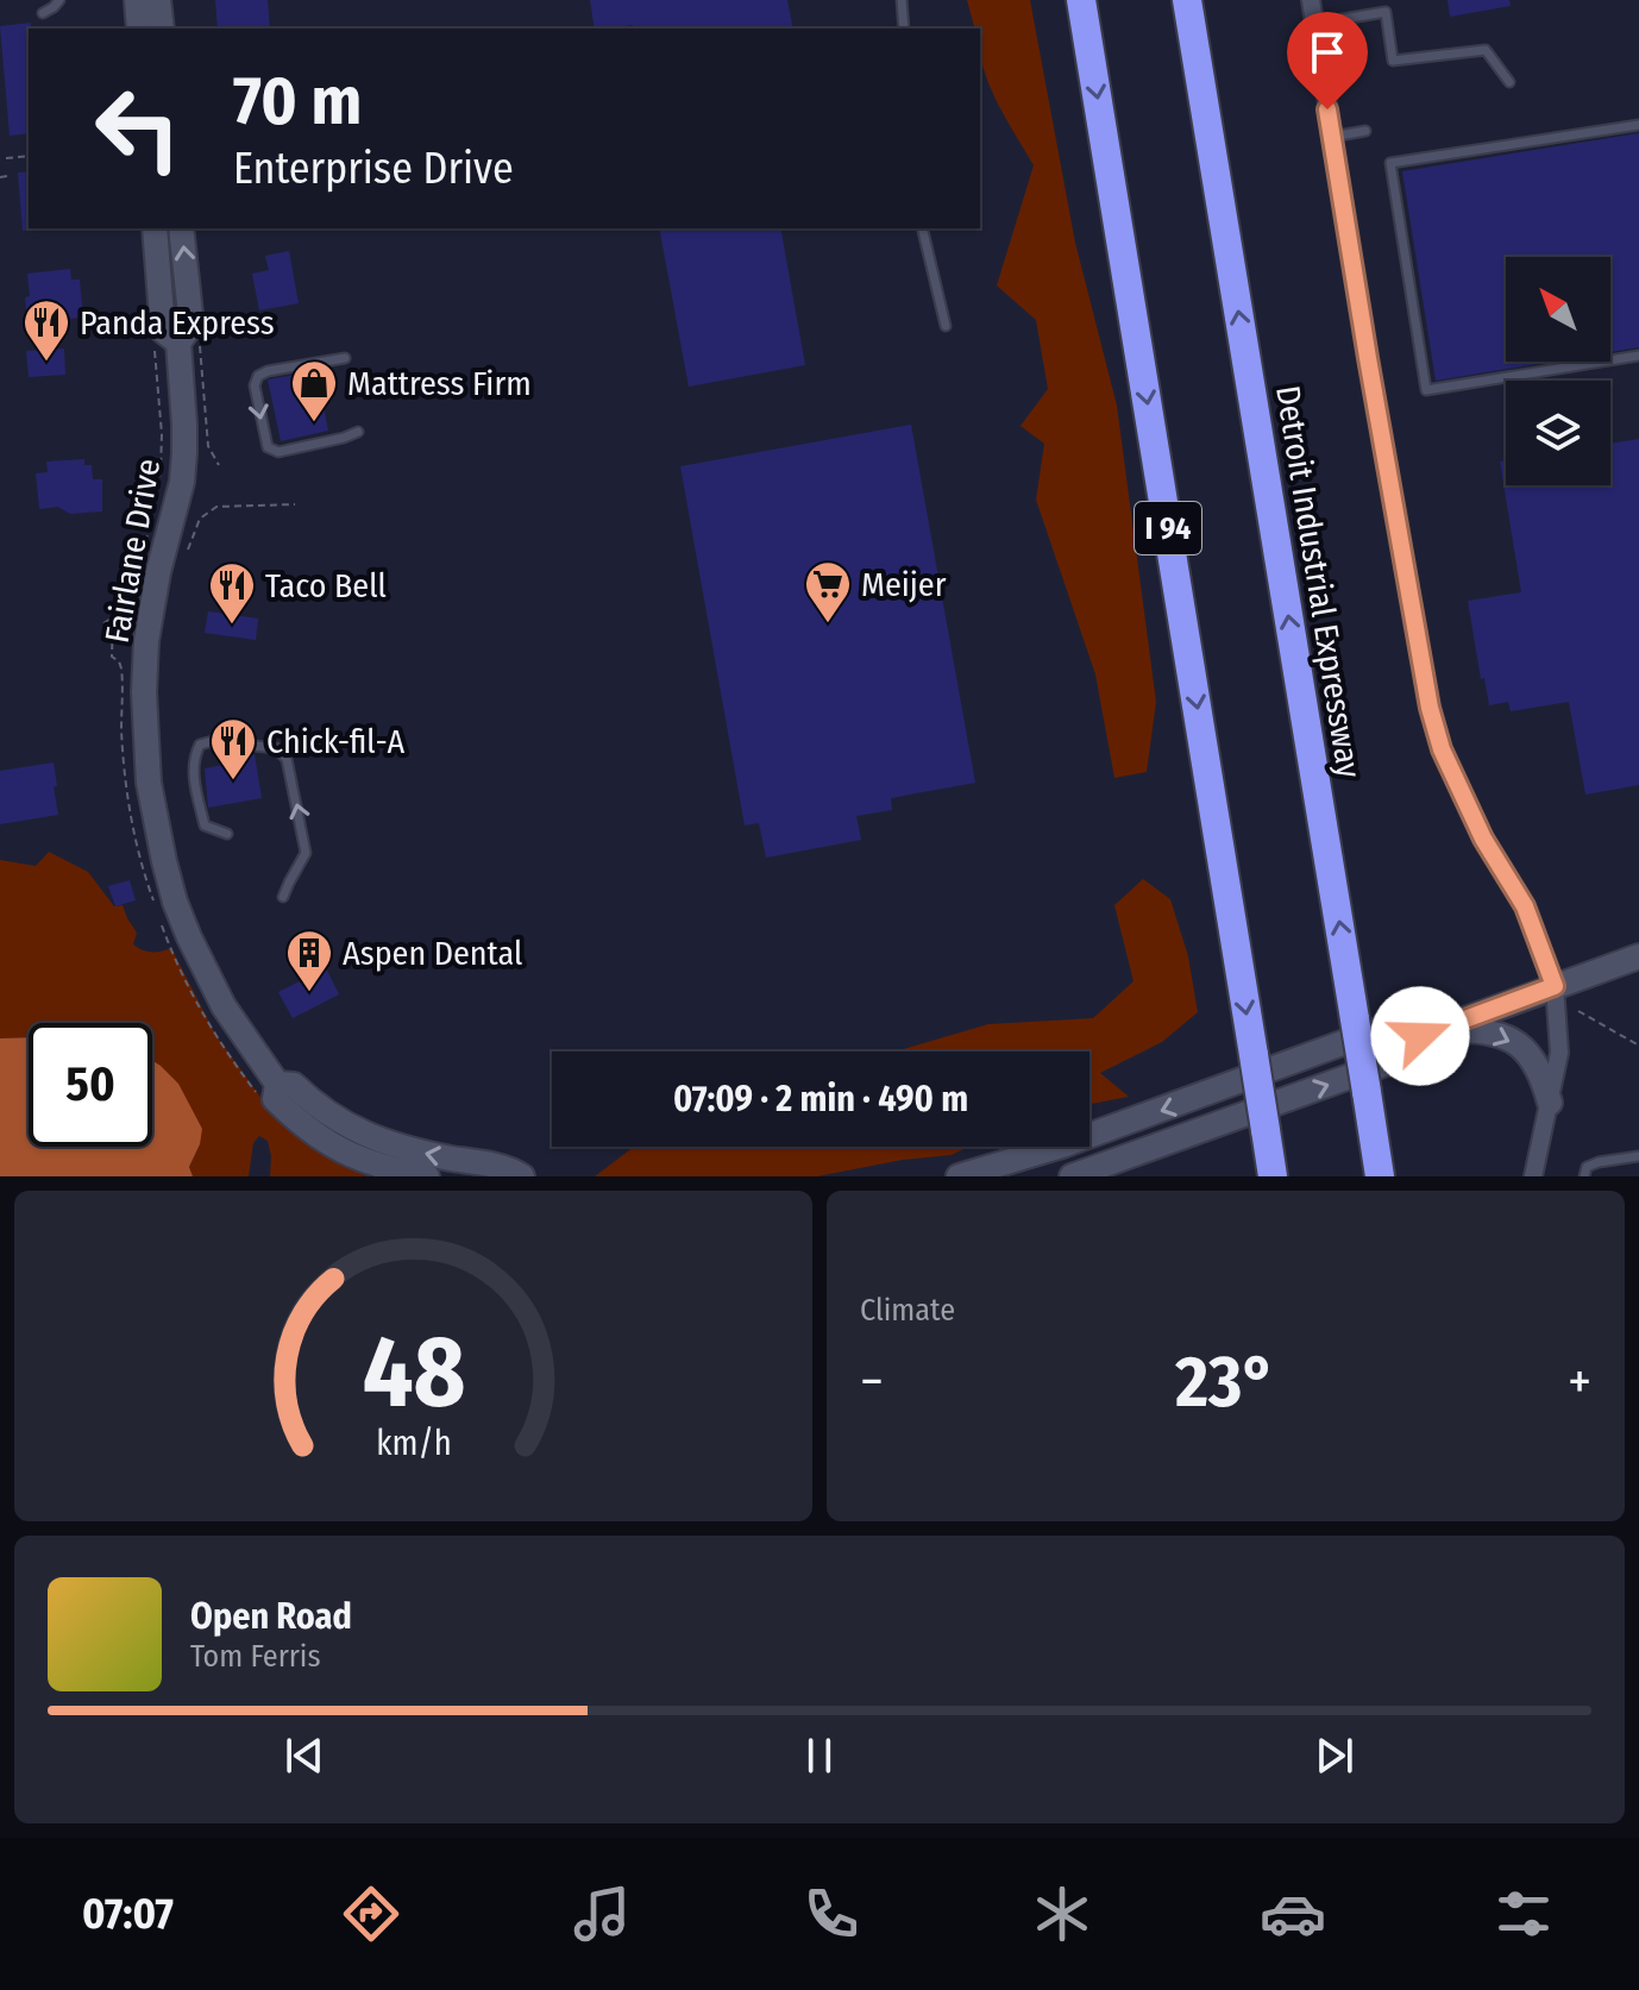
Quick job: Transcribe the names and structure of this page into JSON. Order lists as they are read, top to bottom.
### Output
{
  "streets": {
    "highway": ["I 94", "Detroit Industrial Expressway"],
    "street": ["Fairlane Drive"]
  },
  "places": {
    "restaurant": ["Panda Express", "Taco Bell", "Chick-fil-A"],
    "shop": ["Mattress Firm"],
    "supermarket": ["Meijer"],
    "building": ["Aspen Dental"]
  },
  "north": "top left",
  "page": {
    "turn": ["70 m", "Enterprise Drive"],
    "limit": "50",
    "trip": "07:09 · 2 min · 490 m",
    "tile": "Climate",
    "heat": ["−", "23°", "+"],
    "song": ["Open Road", "Tom Ferris"],
    "tabs": "07:07",
    "gauge": ["48", "km/h"]
  }
}
